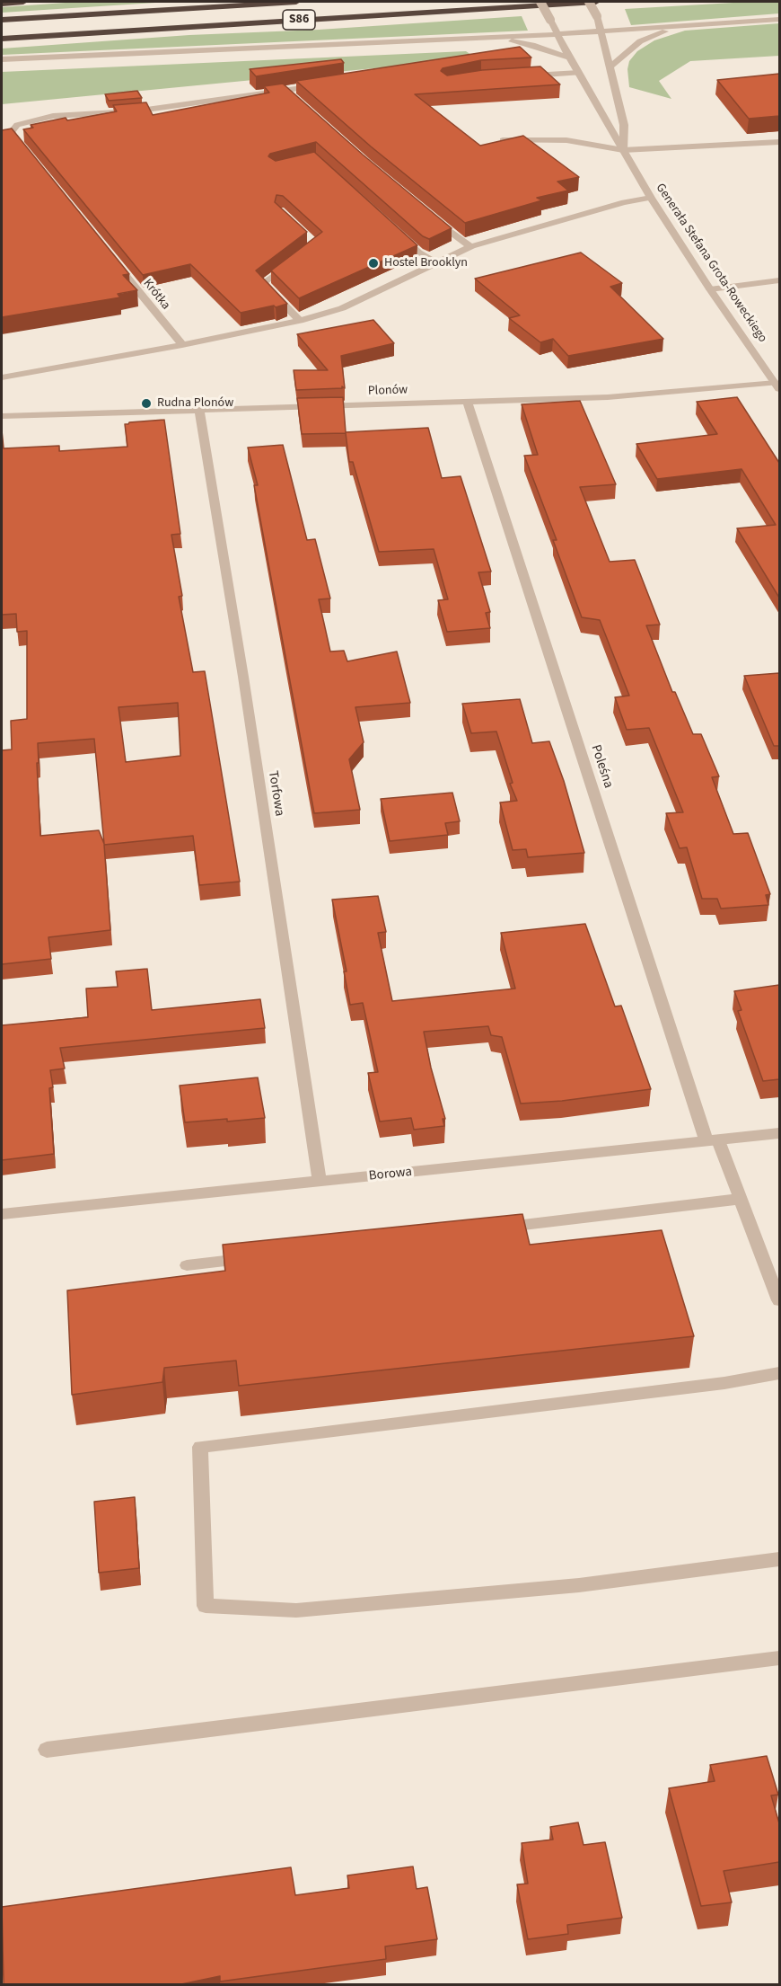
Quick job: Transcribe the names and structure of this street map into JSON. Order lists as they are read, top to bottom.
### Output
{
  "streets": {
    "highway": ["S86"],
    "street": [
      "Generała Stefana Grota-Roweckiego",
      "Krótka",
      "Plonów",
      "Poleśna",
      "Torfowa",
      "Borowa"
    ]
  },
  "crossings": [
    ["Generała Stefana Grota-Roweckiego", "Plonów"],
    ["Plonów", "Poleśna"],
    ["Plonów", "Torfowa"],
    ["Poleśna", "Borowa"],
    ["Torfowa", "Borowa"]
  ],
  "places": ["Hostel Brooklyn", "Rudna Plonów"]
}
